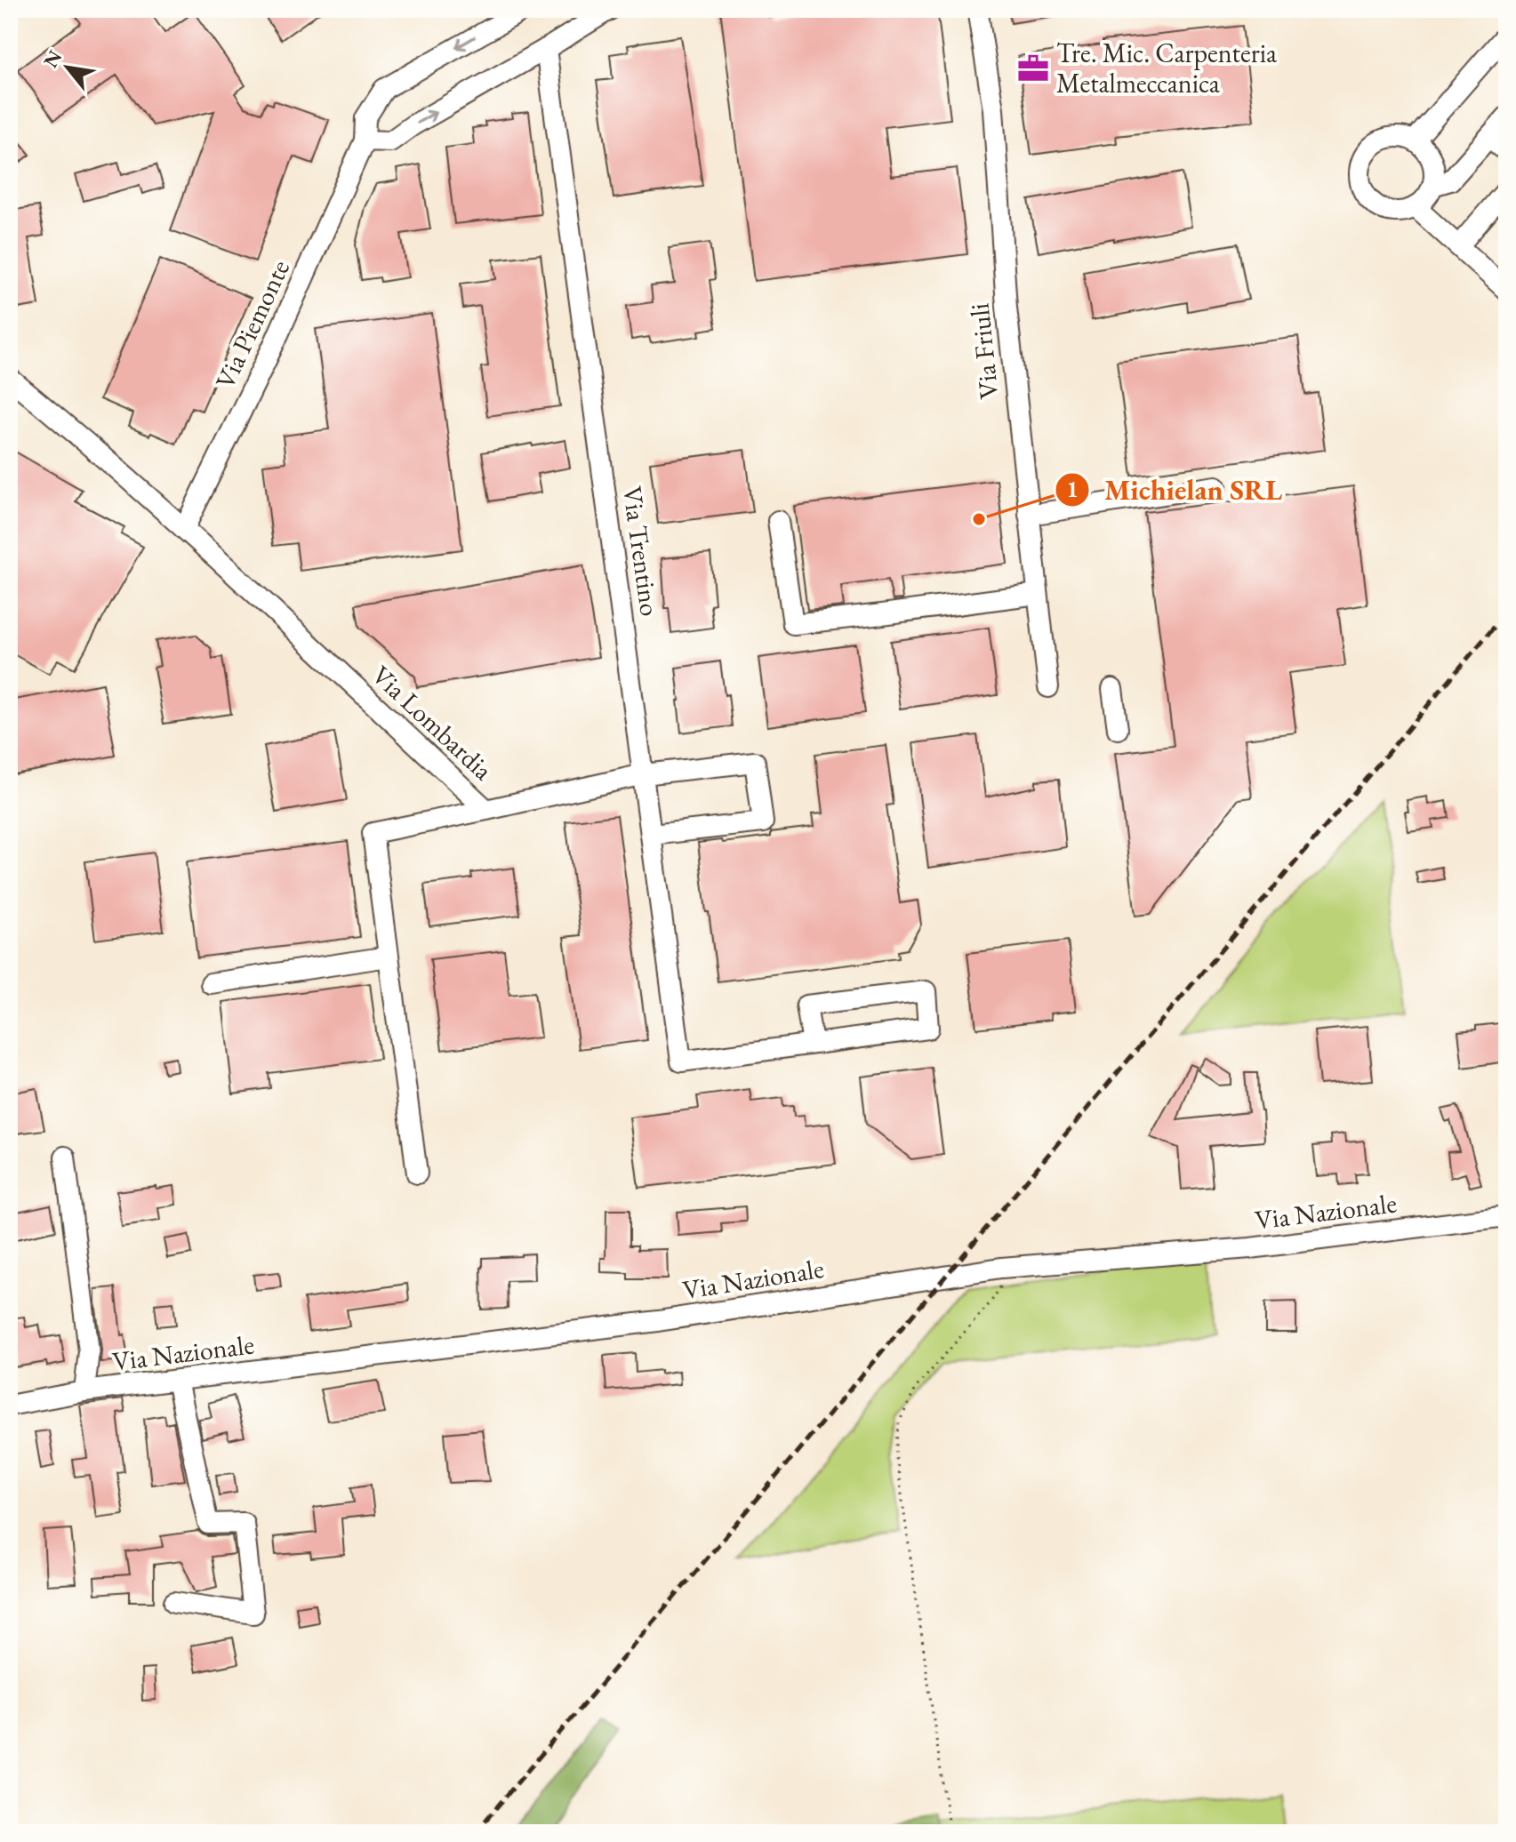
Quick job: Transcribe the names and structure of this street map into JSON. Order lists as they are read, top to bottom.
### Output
{
  "streets": {
    "street": [
      "Via Piemonte",
      "Via Friuli",
      "Via Trentino",
      "Via Lombardia",
      "Via Nazionale"
    ]
  },
  "crossings": [
    ["Via Piemonte", "Via Lombardia"],
    ["Via Trentino", "Via Lombardia"]
  ],
  "places": {
    "office": ["Tre. Mic. Carpenteria Metalmeccanica"],
    "other": ["Michielan SRL"]
  },
  "north": "top left"
}
